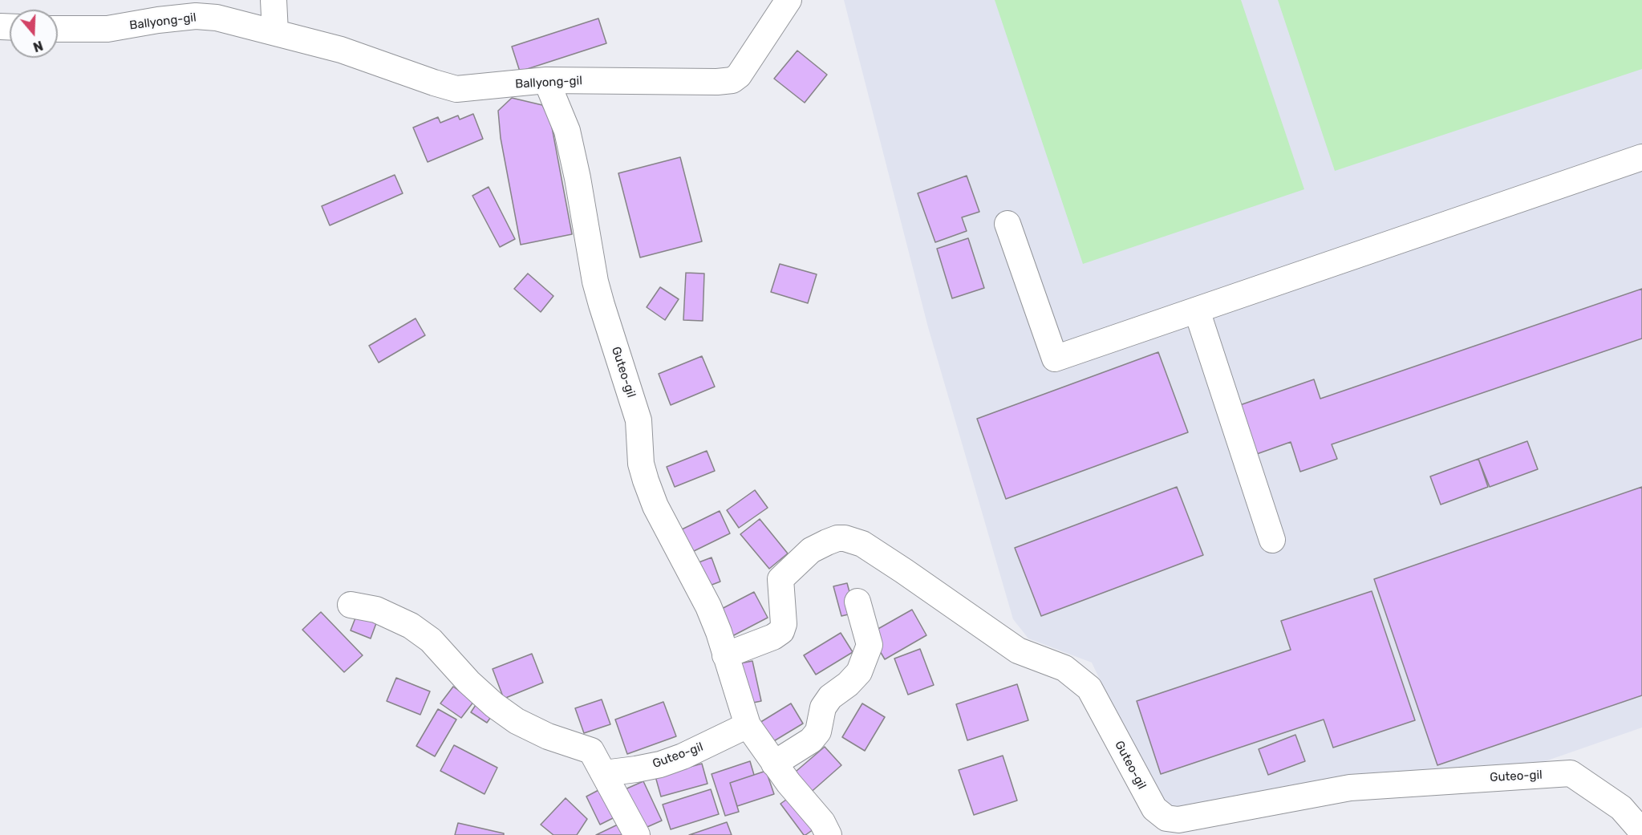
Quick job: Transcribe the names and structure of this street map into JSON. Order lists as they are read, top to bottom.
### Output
{
  "streets": {
    "street": ["Ballyong-gil", "Guteo-gil"]
  },
  "crossings": [
    ["Ballyong-gil", "Guteo-gil"]
  ],
  "north": "bottom"
}
